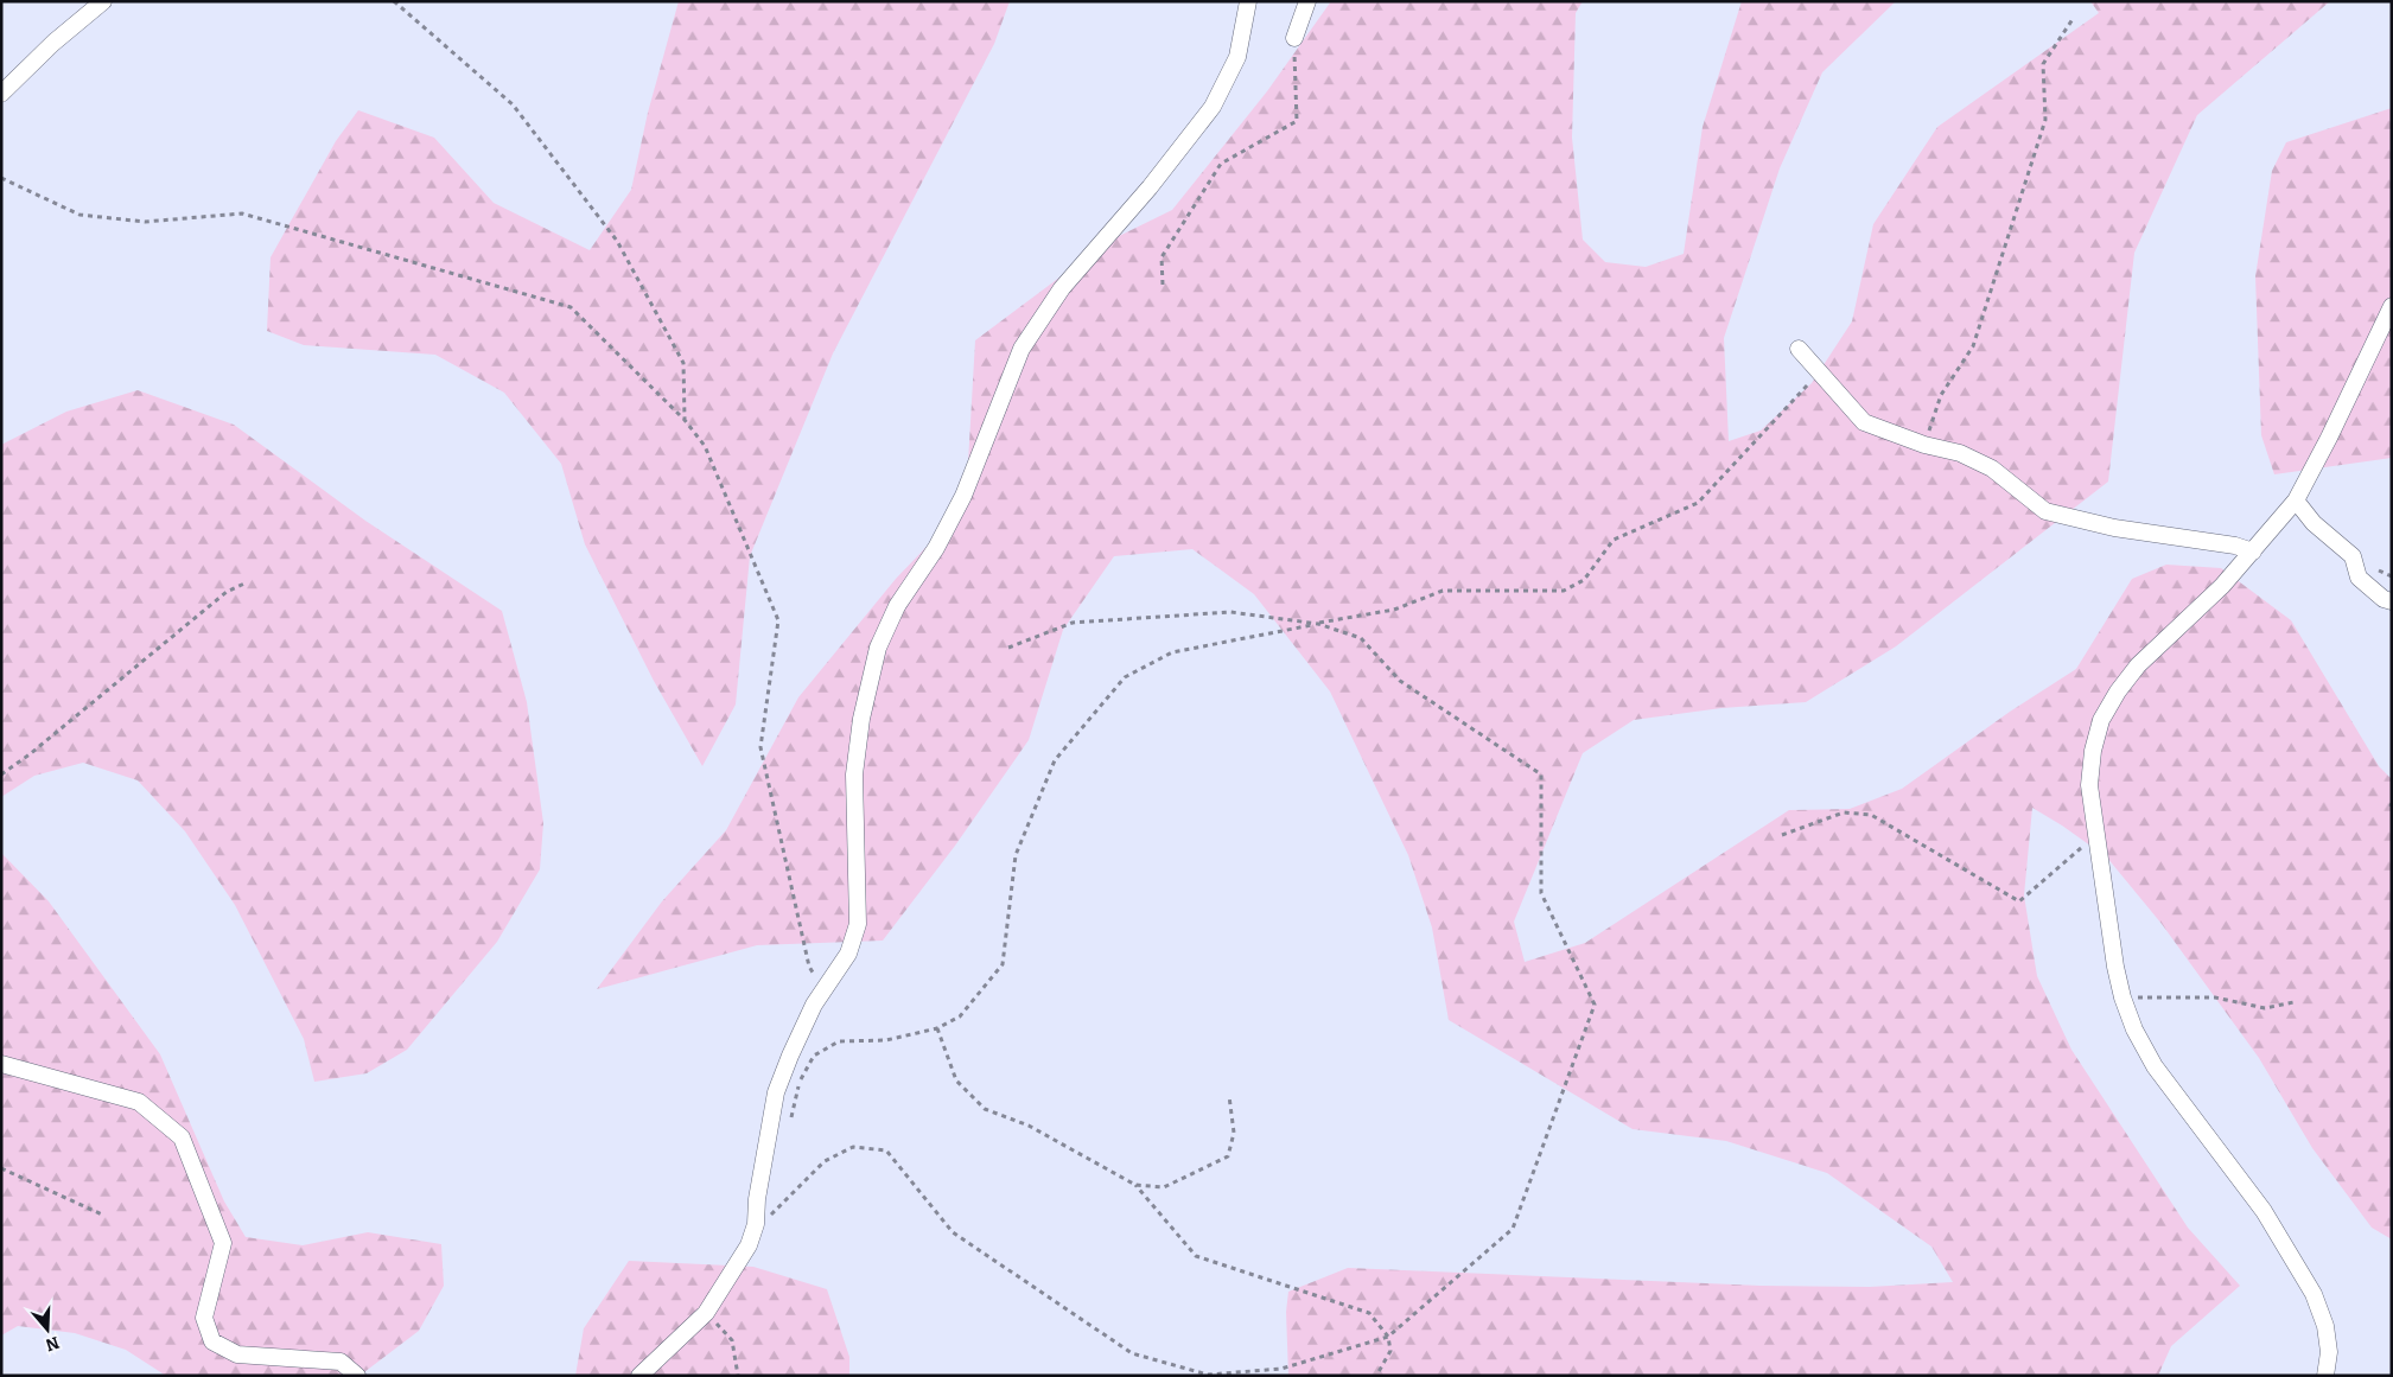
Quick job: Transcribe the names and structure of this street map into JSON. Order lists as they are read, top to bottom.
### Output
{
  "north": "bottom"
}
